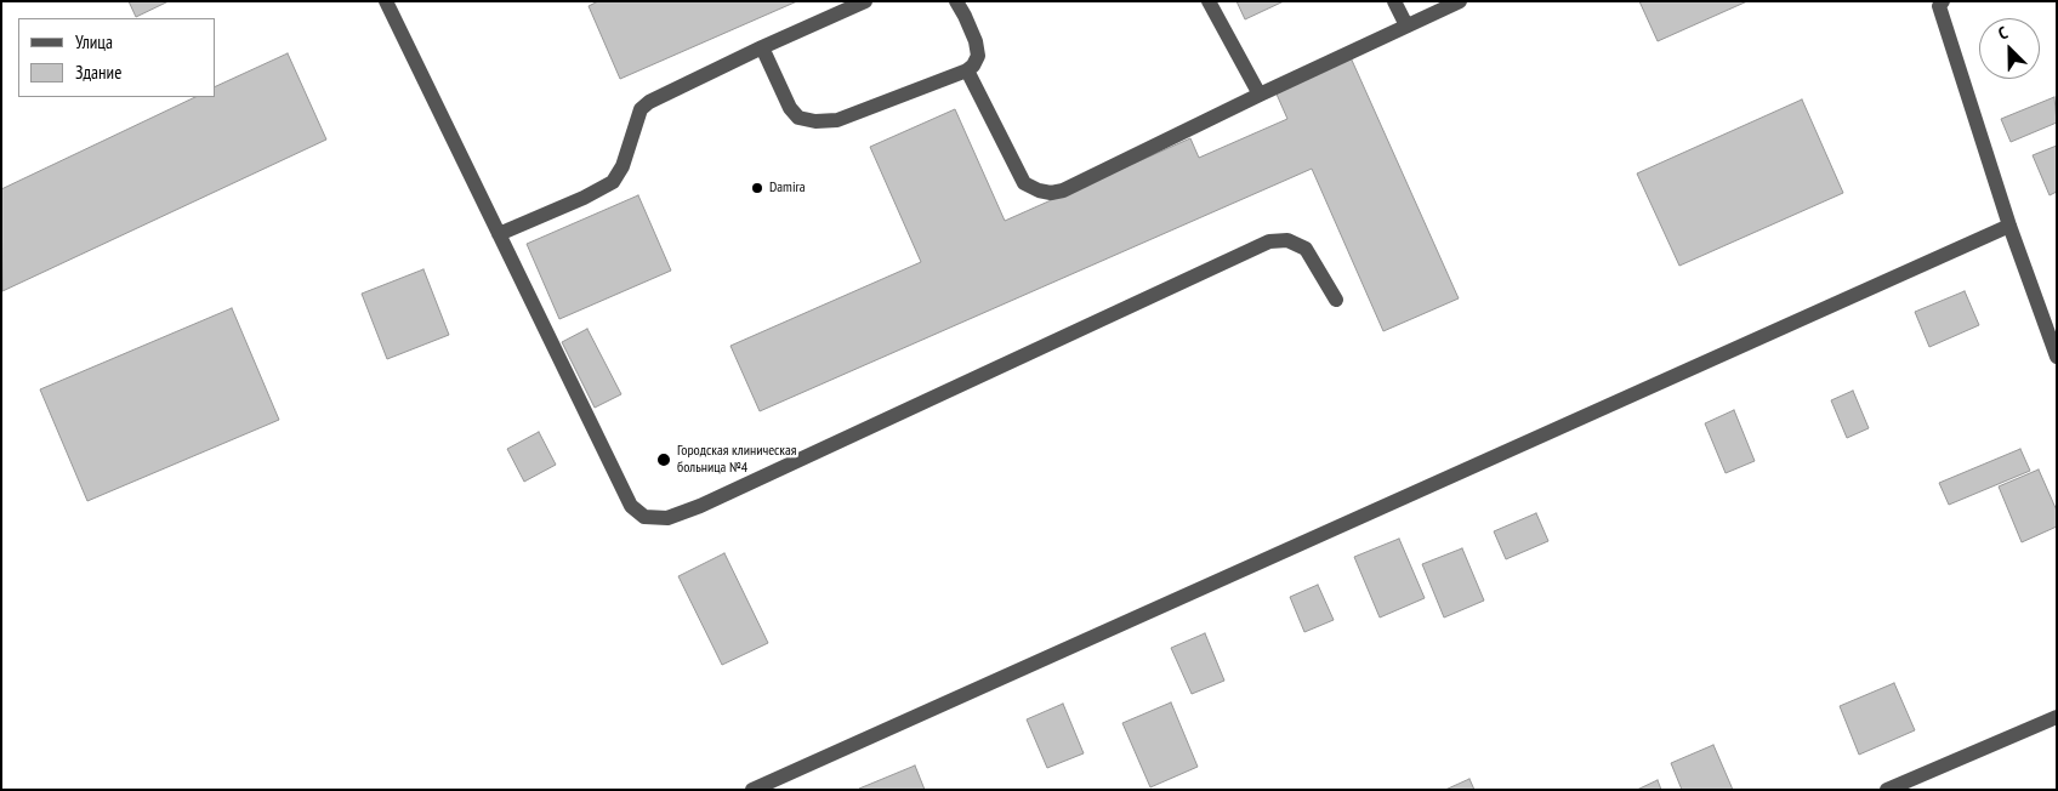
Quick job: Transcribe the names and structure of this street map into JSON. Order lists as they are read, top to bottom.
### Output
{
  "places": ["Damira", "Городская клиническая больница №4"],
  "legend": ["Улица", "Здание"],
  "north": "top left"
}
